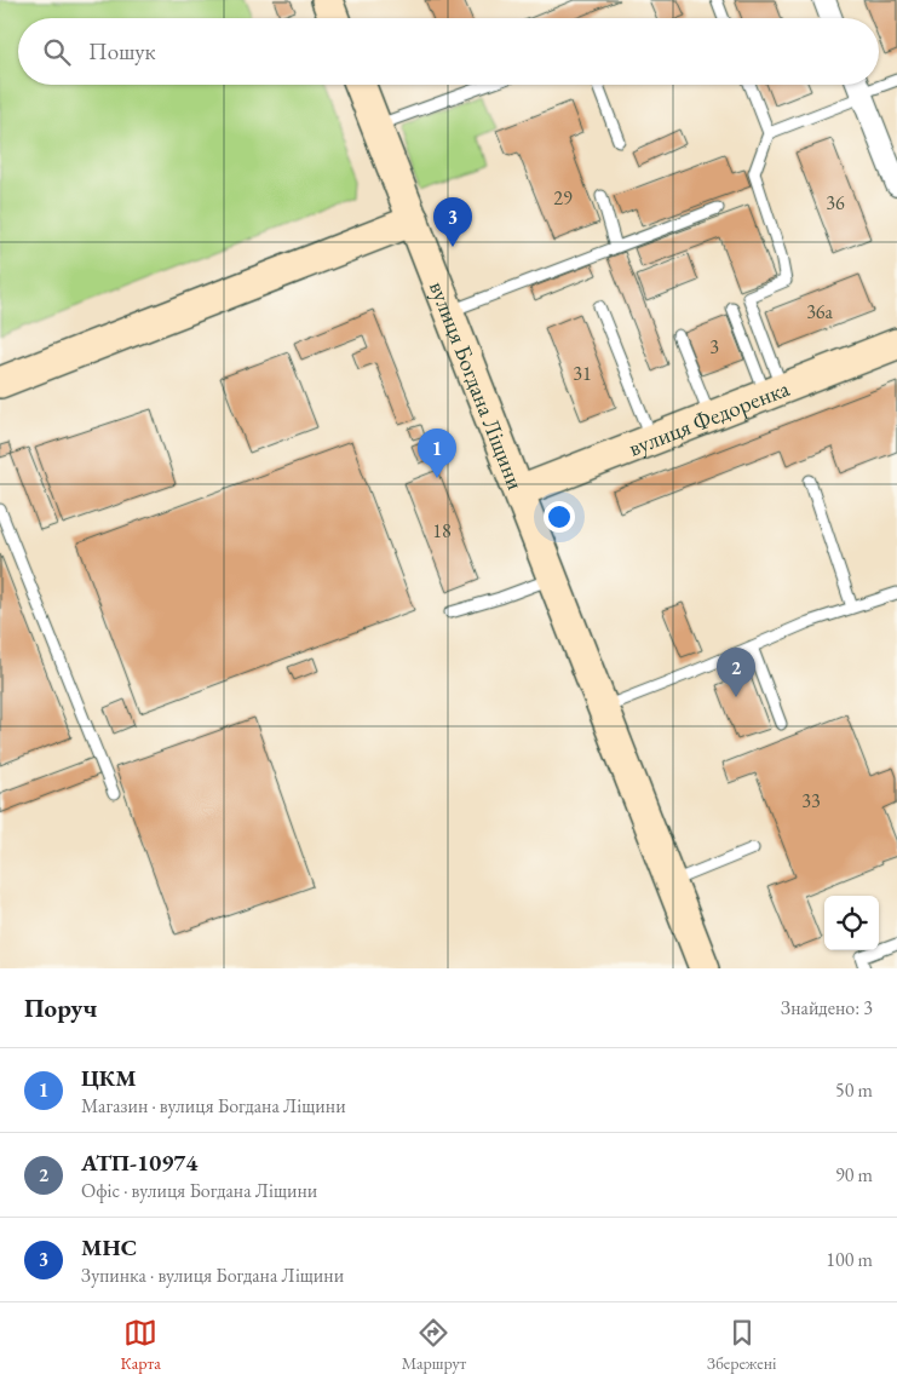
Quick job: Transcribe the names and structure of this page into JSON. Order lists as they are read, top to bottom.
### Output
{
  "streets": {
    "main road": ["вулиця Богдана Ліщини", "вулиця Федоренка"]
  },
  "crossings": [
    ["вулиця Богдана Ліщини", "вулиця Федоренка"]
  ],
  "house_numbers": [
    "29",
    "36",
    "36а",
    "3",
    "31",
    "18",
    "33"
  ],
  "page": {
    "search": "Пошук",
    "pins": ["3", "1", "2"],
    "heading": ["Поруч", "Знайдено: 3"],
    "list": [
      {
        "mark": "1",
        "name": "ЦКМ",
        "note": "Магазин · вулиця Богдана Ліщини",
        "value": "50 m"
      },
      {
        "mark": "2",
        "name": "АТП-10974",
        "note": "Офіс · вулиця Богдана Ліщини",
        "value": "90 m"
      },
      {
        "mark": "3",
        "name": "МНС",
        "note": "Зупинка · вулиця Богдана Ліщини",
        "value": "100 m"
      }
    ],
    "nav": ["Карта", "Маршрут", "Збережені"]
  }
}
